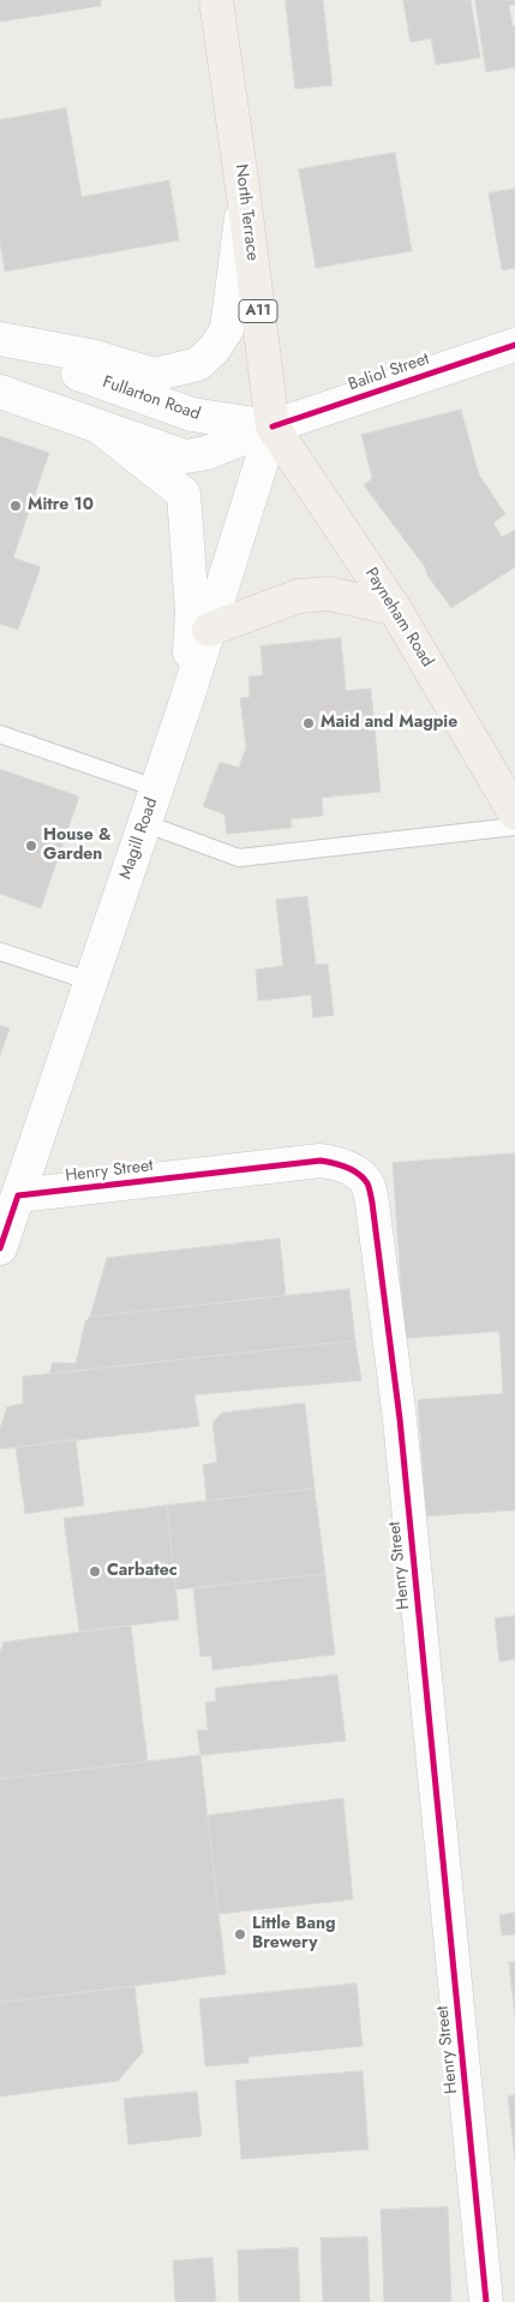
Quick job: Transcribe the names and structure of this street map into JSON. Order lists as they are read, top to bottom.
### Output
{
  "streets": {
    "main road": [
      "North Terrace",
      "A11",
      "Baliol Street",
      "Fullarton Road",
      "Payneham Road",
      "Magill Road",
      "Henry Street"
    ]
  },
  "crossings": [
    ["North Terrace", "Baliol Street"],
    ["North Terrace", "Fullarton Road"],
    ["North Terrace", "Payneham Road"],
    ["North Terrace", "Magill Road"],
    ["Baliol Street", "Fullarton Road"],
    ["Baliol Street", "Payneham Road"],
    ["Baliol Street", "Magill Road"],
    ["Fullarton Road", "Payneham Road"],
    ["Fullarton Road", "Magill Road"],
    ["Payneham Road", "Magill Road"],
    ["Magill Road", "Henry Street"]
  ],
  "places": [
    "Mitre 10",
    "Maid and Magpie",
    "House & Garden",
    "Carbatec",
    "Little Bang Brewery"
  ]
}
